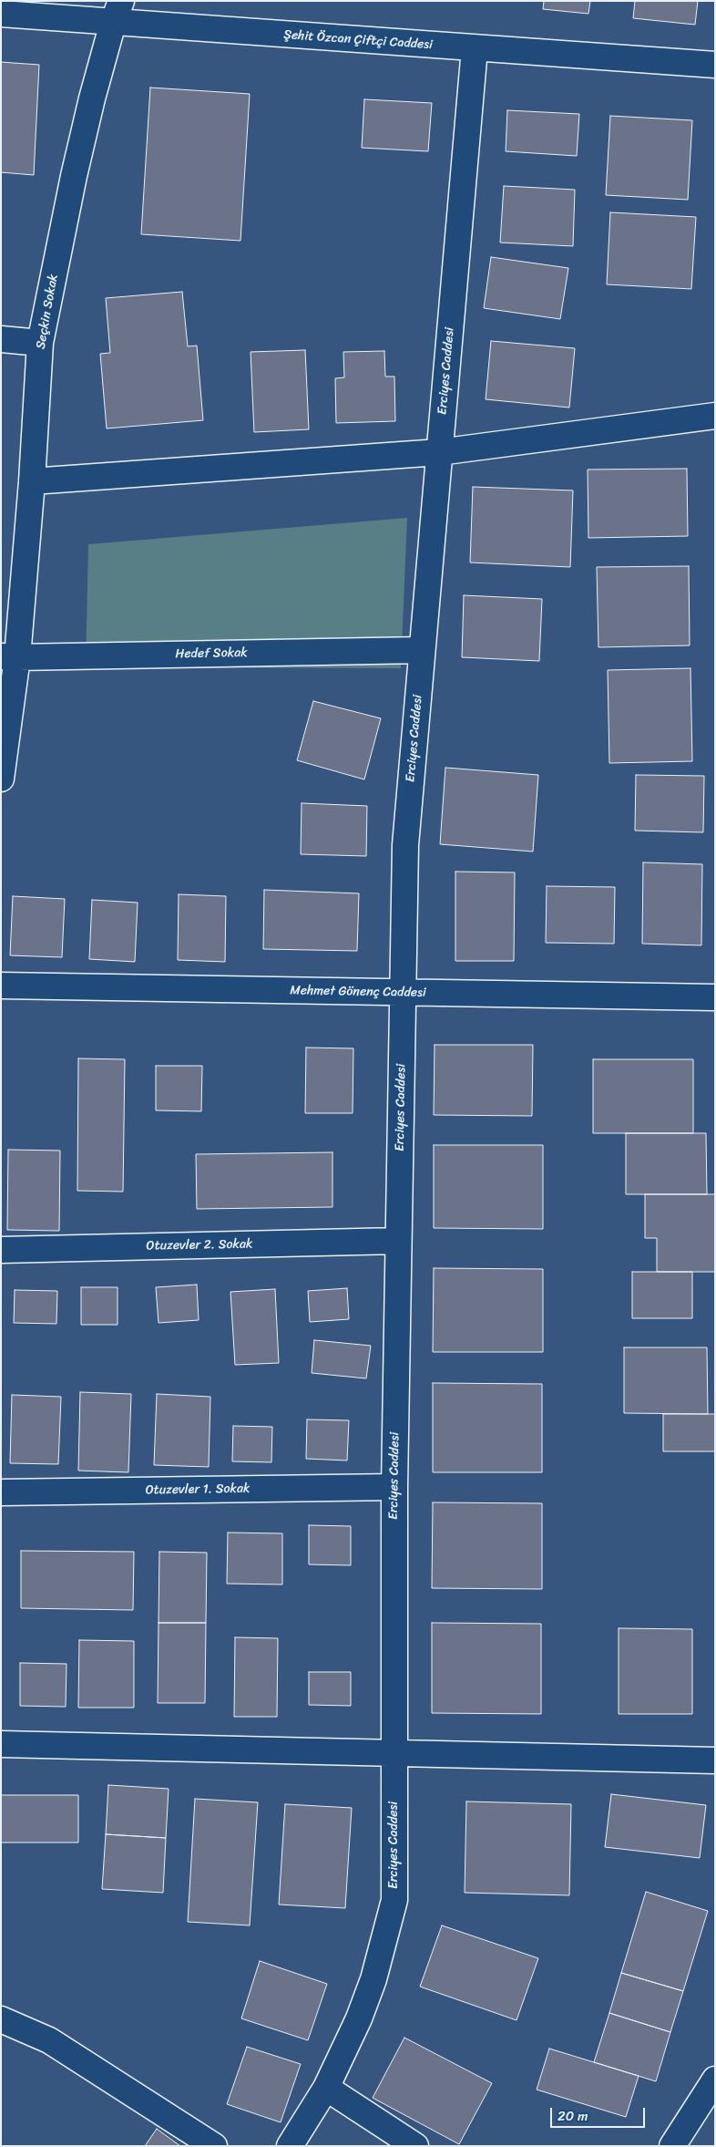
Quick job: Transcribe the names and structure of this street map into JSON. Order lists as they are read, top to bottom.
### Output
{
  "streets": {
    "street": [
      "Şehit Özcan Çiftçi Caddesi",
      "Seçkin Sokak",
      "Erciyes Caddesi",
      "Hedef Sokak",
      "Mehmet Gönenç Caddesi",
      "Otuzevler 2. Sokak",
      "Otuzevler 1. Sokak"
    ]
  },
  "crossings": [
    ["Şehit Özcan Çiftçi Caddesi", "Seçkin Sokak"],
    ["Şehit Özcan Çiftçi Caddesi", "Erciyes Caddesi"],
    ["Seçkin Sokak", "Hedef Sokak"],
    ["Erciyes Caddesi", "Hedef Sokak"],
    ["Erciyes Caddesi", "Mehmet Gönenç Caddesi"],
    ["Erciyes Caddesi", "Otuzevler 2. Sokak"],
    ["Erciyes Caddesi", "Otuzevler 1. Sokak"]
  ],
  "scale_bar": "20 m"
}
